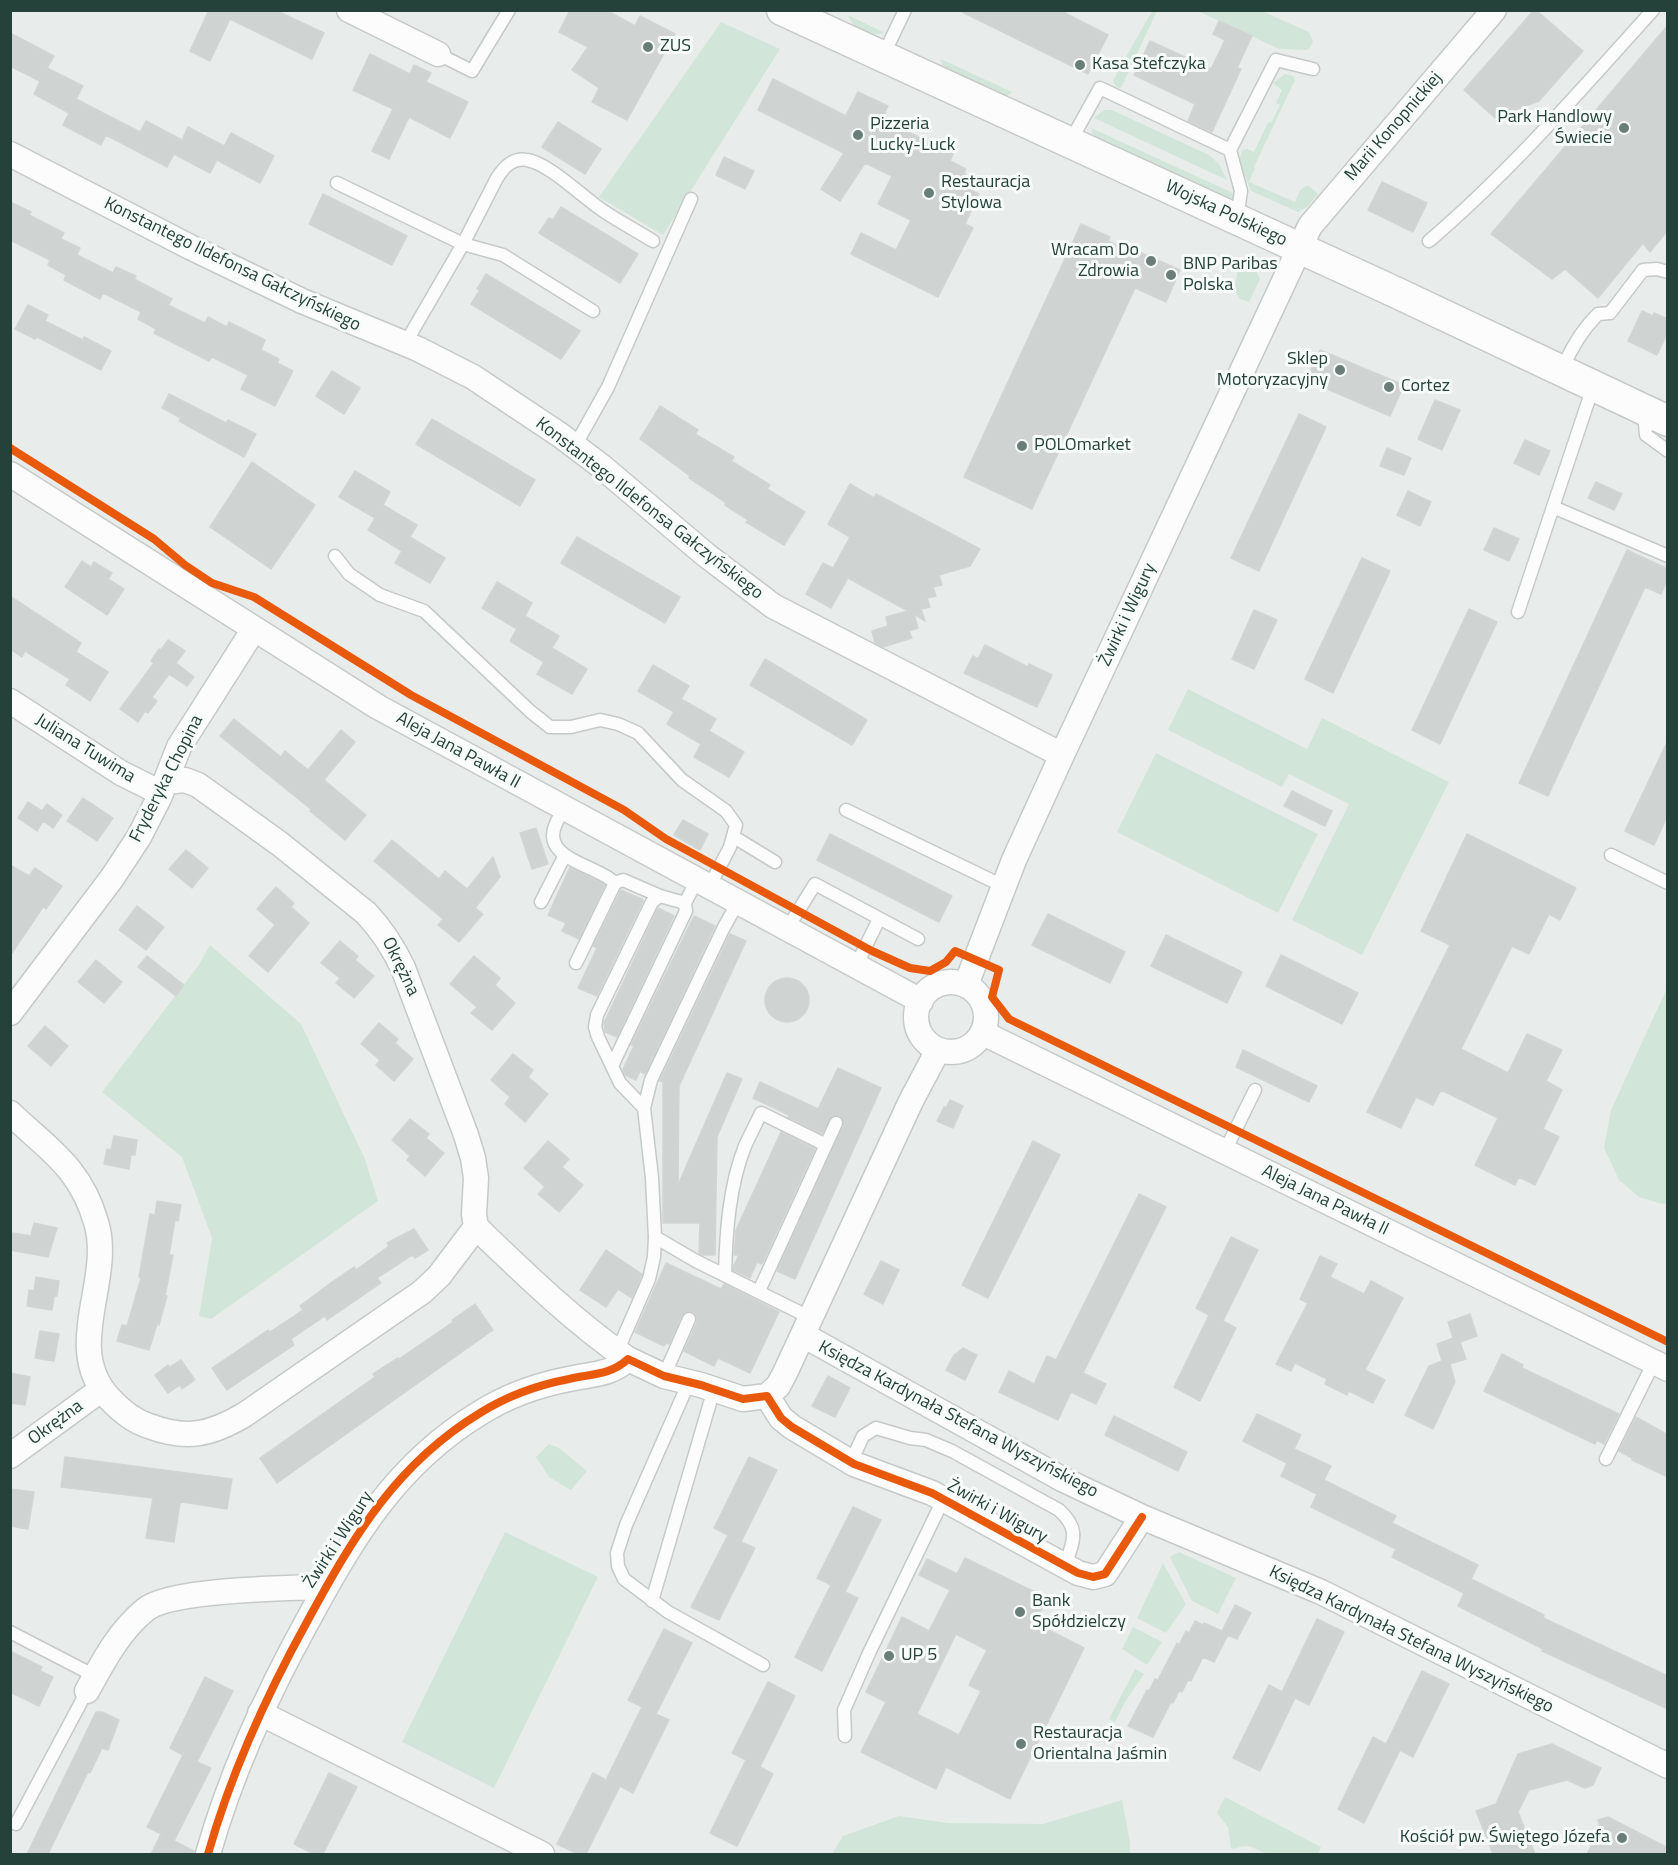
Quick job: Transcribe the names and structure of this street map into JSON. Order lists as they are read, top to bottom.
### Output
{
  "streets": {
    "street": [
      "Marii Konopnickiej",
      "Wojska Polskiego",
      "Konstantego Ildefonsa Gałczyńskiego",
      "Żwirki i Wigury",
      "Juliana Tuwima",
      "Aleja Jana Pawła II",
      "Fryderyka Chopina",
      "Okrężna",
      "Księdza Kardynała Stefana Wyszyńskiego"
    ]
  },
  "crossings": [
    ["Marii Konopnickiej", "Wojska Polskiego"],
    ["Marii Konopnickiej", "Żwirki i Wigury"],
    ["Wojska Polskiego", "Żwirki i Wigury"],
    ["Konstantego Ildefonsa Gałczyńskiego", "Żwirki i Wigury"],
    ["Żwirki i Wigury", "Aleja Jana Pawła II"],
    ["Żwirki i Wigury", "Księdza Kardynała Stefana Wyszyńskiego"],
    ["Juliana Tuwima", "Fryderyka Chopina"],
    ["Juliana Tuwima", "Okrężna"],
    ["Aleja Jana Pawła II", "Fryderyka Chopina"],
    ["Fryderyka Chopina", "Okrężna"]
  ],
  "places": [
    "ZUS",
    "Kasa Stefczyka",
    "Park Handlowy Świecie",
    "Pizzeria Lucky-Luck",
    "Restauracja Stylowa",
    "Wracam Do Zdrowia",
    "BNP Paribas Polska",
    "Sklep Motoryzacyjny",
    "Cortez",
    "POLOmarket",
    "Bank Spółdzielczy",
    "UP 5",
    "Restauracja Orientalna Jaśmin",
    "Kościół pw. Świętego Józefa"
  ]
}
